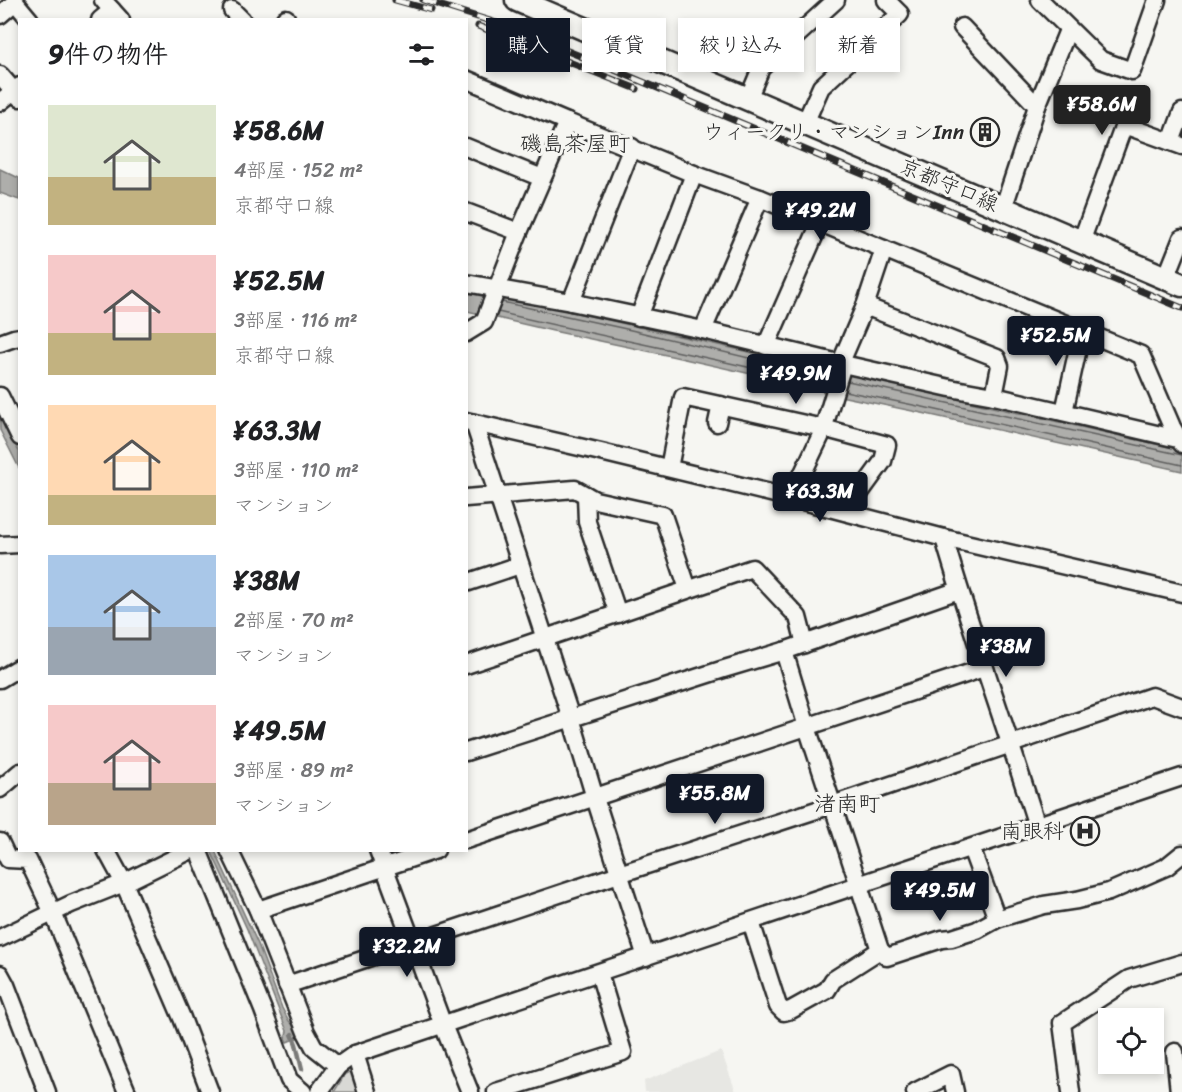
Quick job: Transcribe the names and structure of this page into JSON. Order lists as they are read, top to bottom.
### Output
{
  "streets": {
    "main road": ["京都守口線"]
  },
  "districts": ["磯島茶屋町", "渚南町"],
  "places": {
    "building": ["ウィークリ・マンションInn"],
    "hospital": ["南眼科"]
  },
  "page": {
    "chip": [
      "購入",
      "賃貸",
      "絞り込み",
      "新着"
    ],
    "heading": "9件の物件",
    "price": [
      "¥58.6M",
      "¥49.2M",
      "¥52.5M",
      "¥49.9M",
      "¥63.3M",
      "¥38M",
      "¥55.8M",
      "¥49.5M",
      "¥32.2M"
    ],
    "list": [
      {
        "name": "¥58.6M",
        "note": "4部屋 · 152 m² · 京都守口線"
      },
      {
        "name": "¥52.5M",
        "note": "3部屋 · 116 m² · 京都守口線"
      },
      {
        "name": "¥63.3M",
        "note": "3部屋 · 110 m² · マンション"
      },
      {
        "name": "¥38M",
        "note": "2部屋 · 70 m² · マンション"
      },
      {
        "name": "¥49.5M",
        "note": "3部屋 · 89 m² · マンション"
      }
    ]
  }
}
